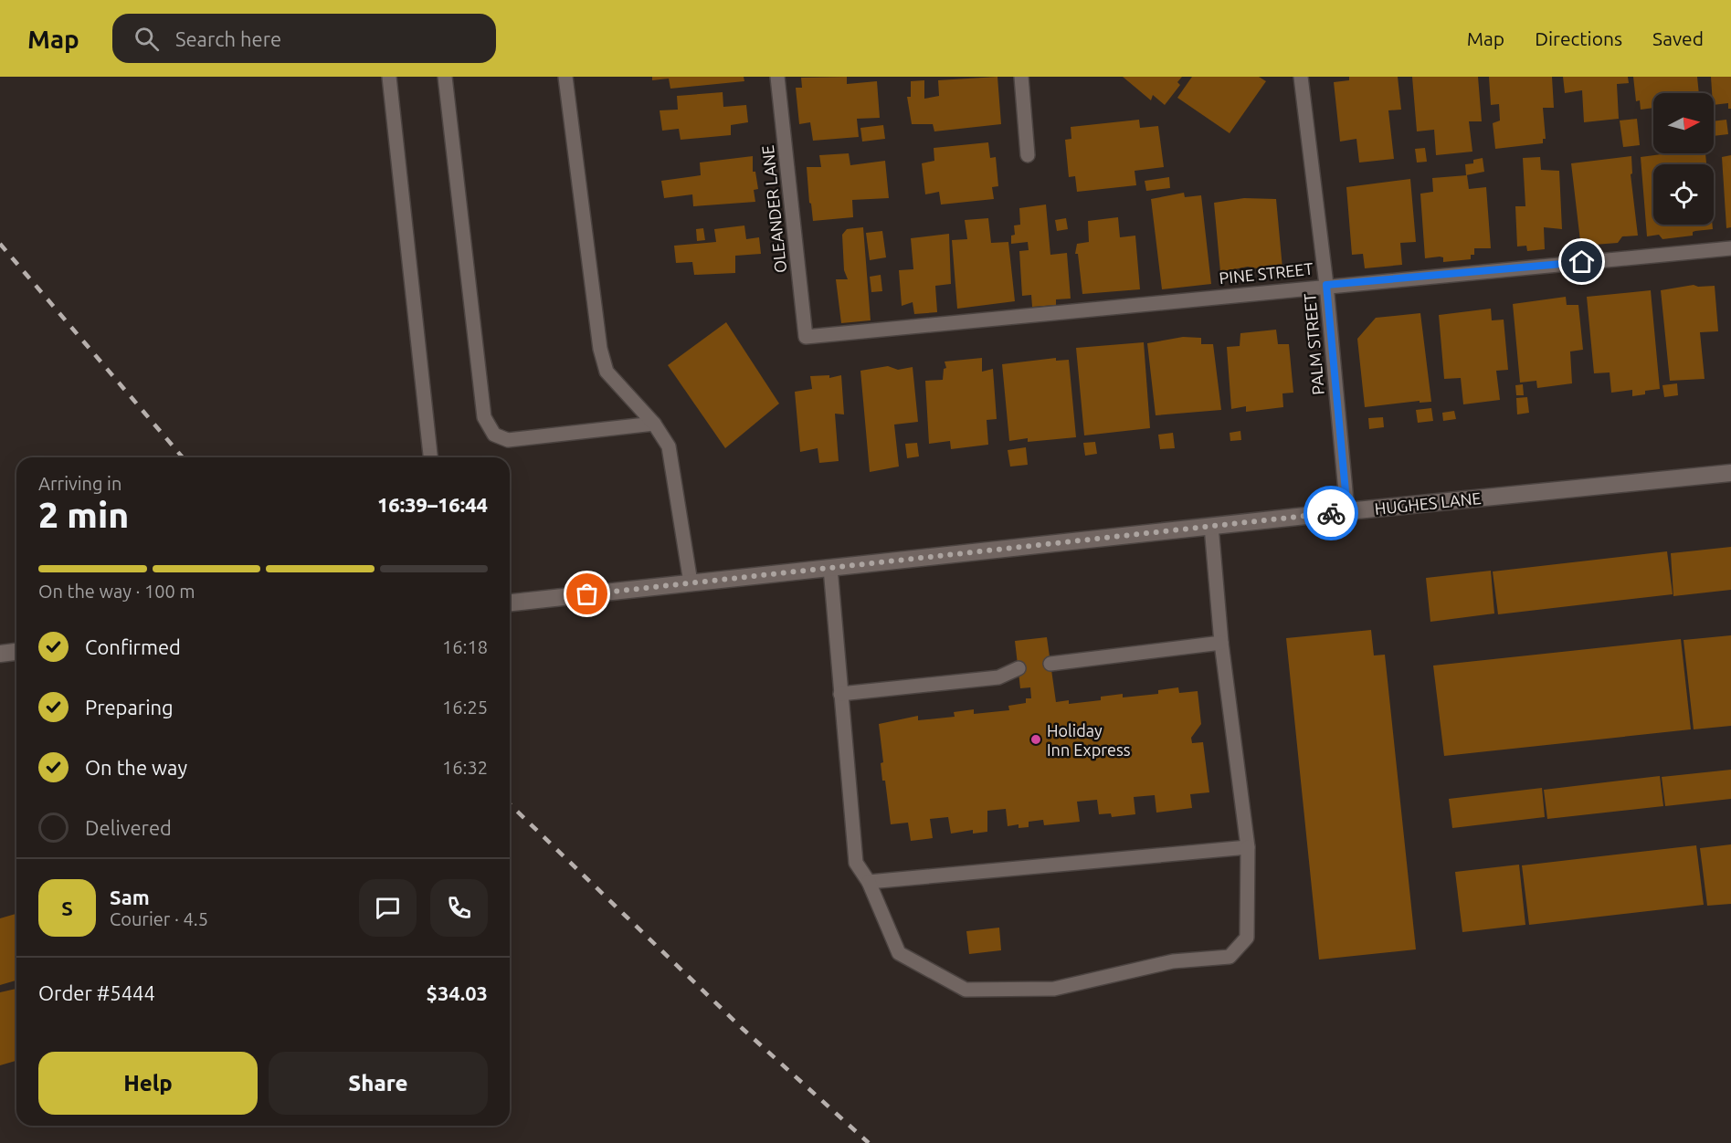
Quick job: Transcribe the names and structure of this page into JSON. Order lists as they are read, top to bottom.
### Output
{
  "streets": {
    "street": ["HUGHES LANE"],
    "lane": ["OLEANDER LANE", "PINE STREET", "PALM STREET"]
  },
  "crossings": [
    ["OLEANDER LANE", "PINE STREET"],
    ["PINE STREET", "PALM STREET"],
    ["PALM STREET", "HUGHES LANE"]
  ],
  "places": ["Holiday Inn Express"],
  "north": "right",
  "page": {
    "header": "Map",
    "search": "Search here",
    "nav": ["Map", "Directions", "Saved"],
    "heading": ["2 min", "Arriving in", "16:39–16:44"],
    "panel": [
      "Sam",
      "Courier · 4.5",
      "Order #5444",
      "$34.03"
    ],
    "bar": "On the way · 100 m",
    "list": [
      ["Confirmed", "16:18"],
      ["Preparing", "16:25"],
      ["On the way", "16:32"],
      "Delivered"
    ],
    "round": "S",
    "buttons": ["Help", "Share"]
  }
}
